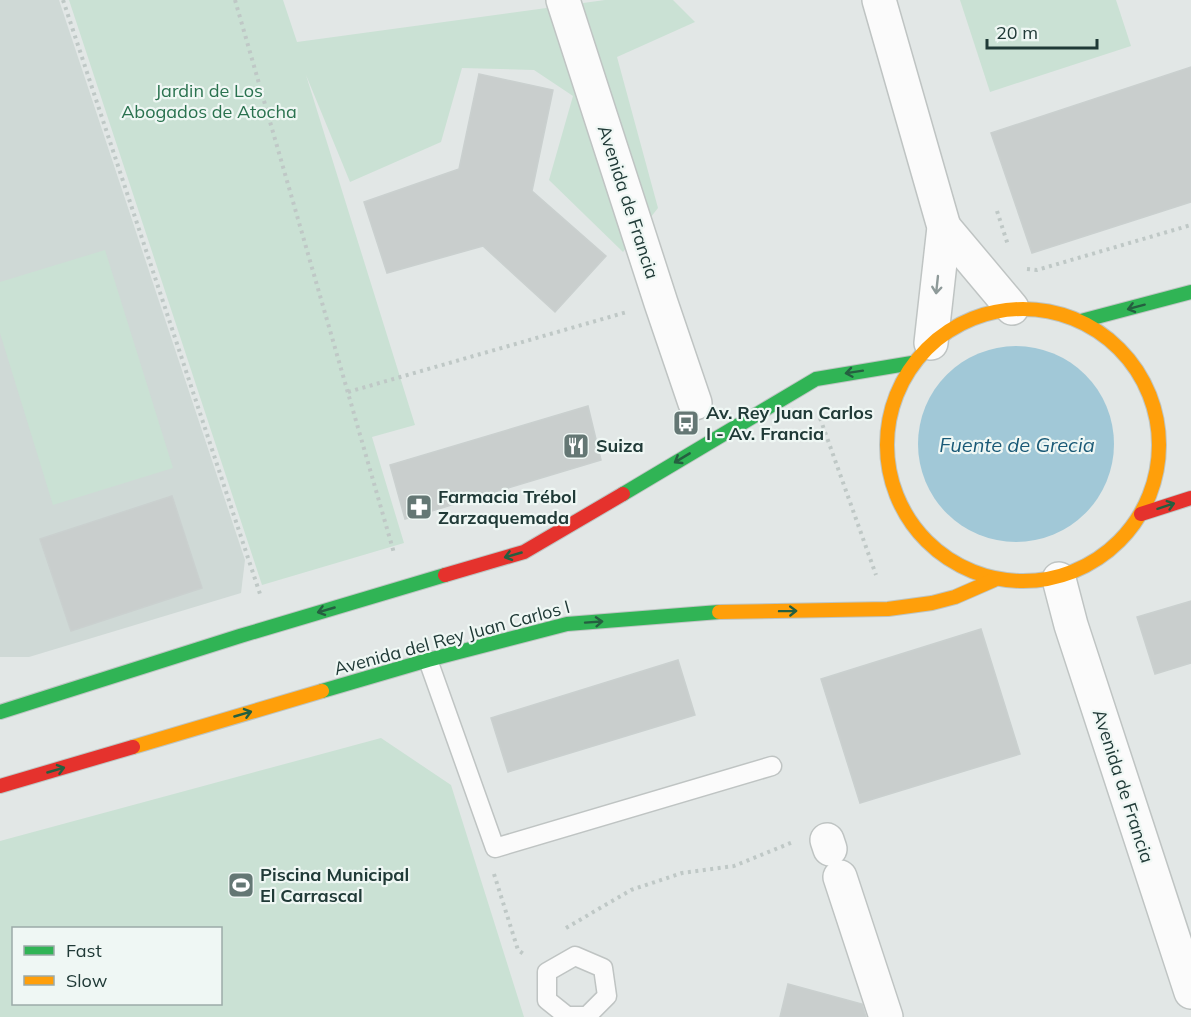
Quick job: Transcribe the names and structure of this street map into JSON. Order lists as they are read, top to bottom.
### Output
{
  "streets": {
    "main road": ["Avenida del Rey Juan Carlos I"],
    "street": ["Avenida de Francia"]
  },
  "water": ["Fuente de Grecia"],
  "parks": ["Jardin de Los Abogados de Atocha"],
  "places": {
    "bus stop": ["Av. Rey Juan Carlos I - Av. Francia"],
    "restaurant": ["Suiza"],
    "pharmacy": ["Farmacia Trébol Zarzaquemada"],
    "sports": ["Piscina Municipal El Carrascal"]
  },
  "legend": ["Fast", "Slow"],
  "scale_bar": "20 m"
}
